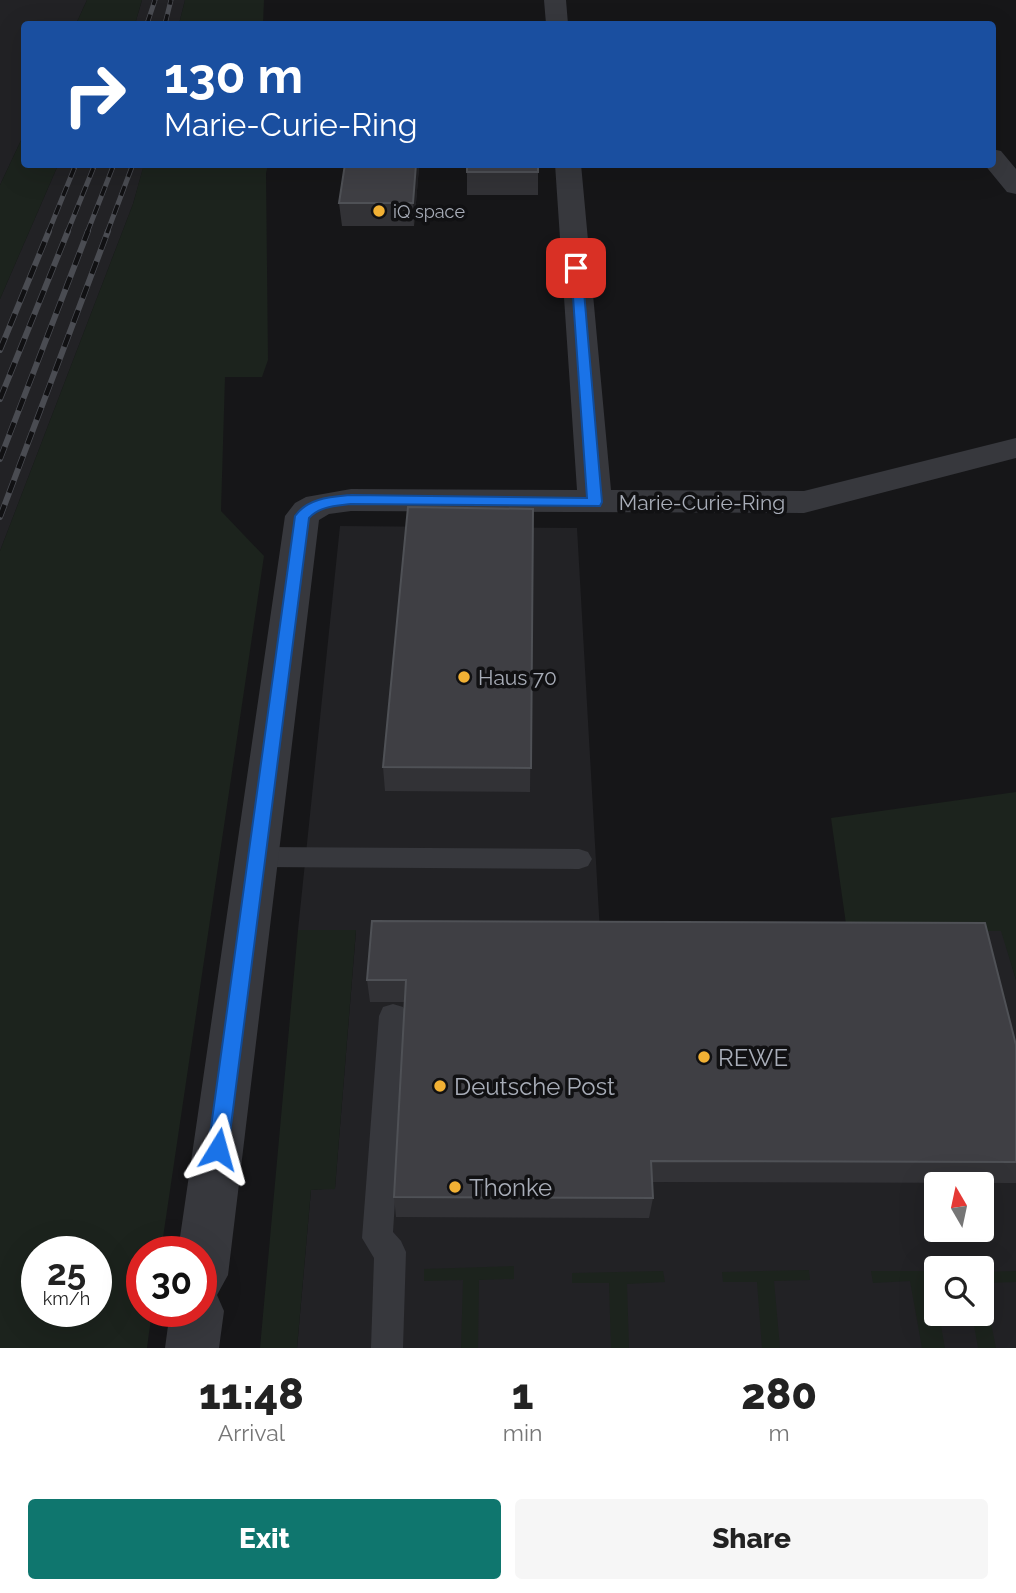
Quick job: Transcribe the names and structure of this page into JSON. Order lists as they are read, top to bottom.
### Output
{
  "streets": {
    "street": ["Marie-Curie-Ring"]
  },
  "places": [
    "iQ space",
    "Haus 70",
    "REWE",
    "Deutsche Post",
    "Thonke"
  ],
  "north": "top",
  "page": {
    "turn": ["130 m", "Marie-Curie-Ring"],
    "speed": "25 km/h",
    "limit": "30",
    "eta": [
      "11:48",
      "Arrival",
      "1",
      "min",
      "280",
      "m"
    ],
    "buttons": ["Exit", "Share"]
  }
}
